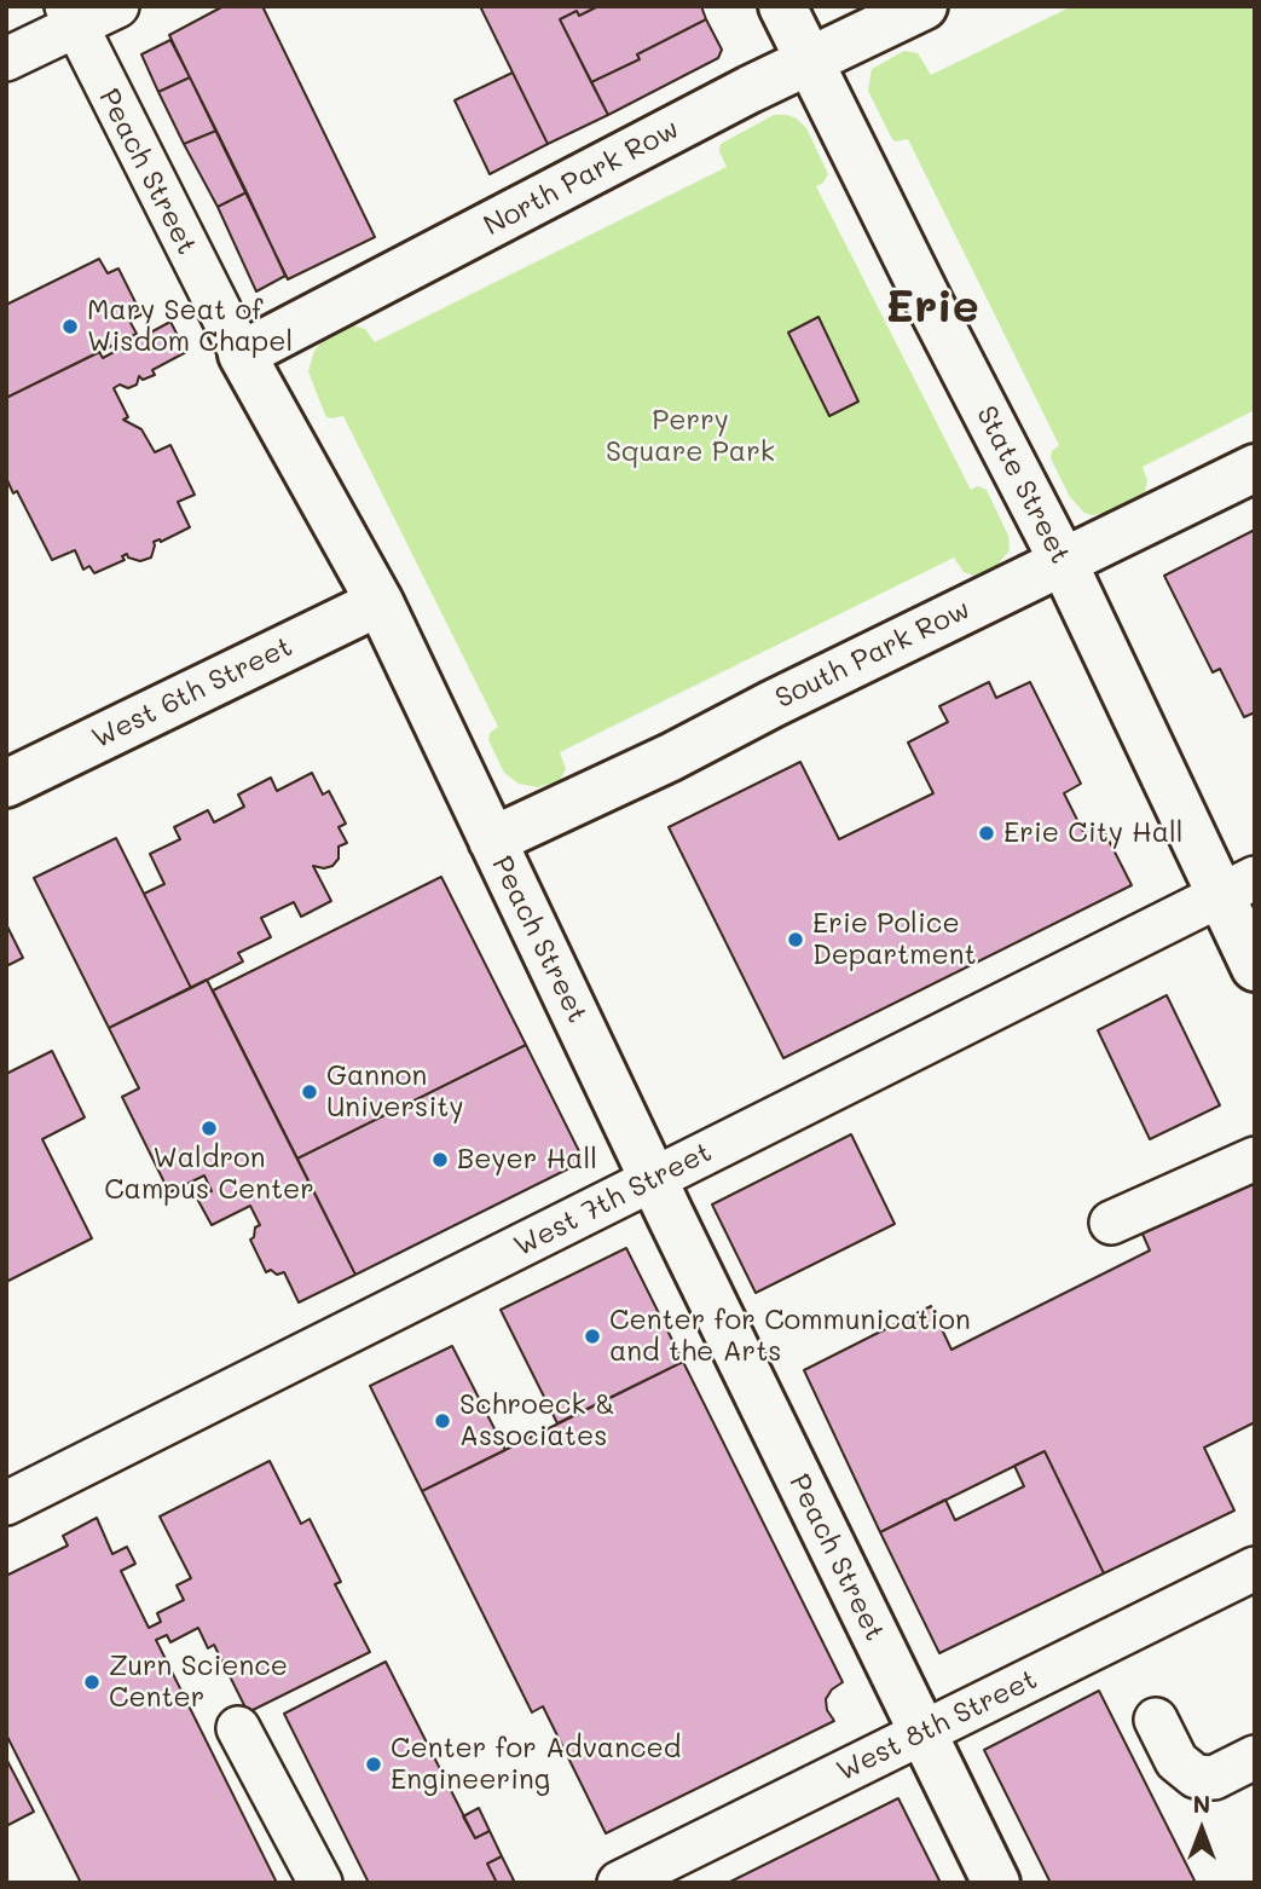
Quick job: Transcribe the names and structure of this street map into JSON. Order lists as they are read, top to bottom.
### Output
{
  "streets": {
    "main road": [
      "Peach Street",
      "North Park Row",
      "State Street",
      "South Park Row",
      "West 6th Street"
    ],
    "street": ["West 7th Street", "West 8th Street"]
  },
  "crossings": [
    ["Peach Street", "North Park Row"],
    ["Peach Street", "South Park Row"],
    ["Peach Street", "West 6th Street"],
    ["Peach Street", "West 7th Street"],
    ["Peach Street", "West 8th Street"],
    ["North Park Row", "State Street"],
    ["State Street", "South Park Row"],
    ["State Street", "West 7th Street"]
  ],
  "districts": ["Erie"],
  "parks": ["Perry Square Park"],
  "places": [
    "Mary Seat of Wisdom Chapel",
    "Erie City Hall",
    "Erie Police Department",
    "Gannon University",
    "Waldron Campus Center",
    "Beyer Hall",
    "Center for Communication and the Arts",
    "Schroeck & Associates",
    "Zurn Science Center",
    "Center for Advanced Engineering"
  ],
  "north": "top"
}
